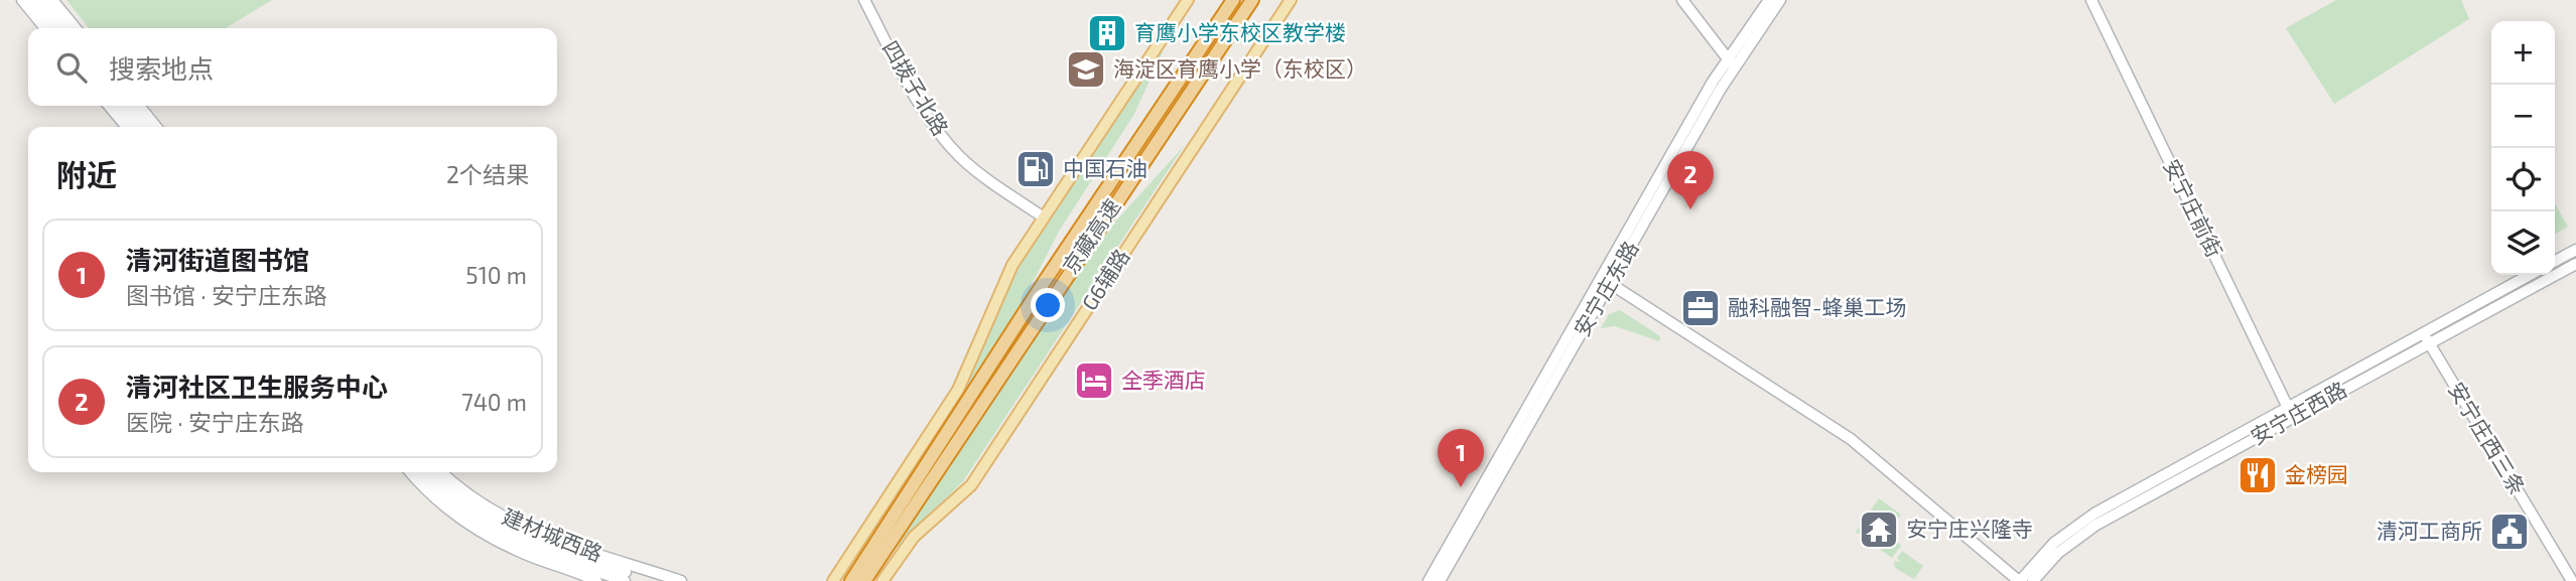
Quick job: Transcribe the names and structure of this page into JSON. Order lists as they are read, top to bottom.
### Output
{
  "streets": {
    "highway": ["京藏高速"],
    "main road": [
      "四拨子北路",
      "安宁庄前街",
      "G6辅路",
      "安宁庄东路",
      "安宁庄西路",
      "安宁庄西三条",
      "建材城西路"
    ]
  },
  "crossings": [
    ["安宁庄前街", "安宁庄西路"],
    ["安宁庄西路", "安宁庄西三条"]
  ],
  "places": {
    "building": ["育鹰小学东校区教学楼"],
    "school or university": ["海淀区育鹰小学（东校区）"],
    "fuel station": ["中国石油"],
    "office": ["融科融智-蜂巢工场"],
    "hotel": ["全季酒店"],
    "restaurant": ["金榜园"],
    "temple": ["安宁庄兴隆寺"],
    "public building": ["清河工商所"]
  },
  "page": {
    "map_buttons": ["+", "−"],
    "search": "搜索地点",
    "heading": ["附近", "2个结果"],
    "pins": ["2", "1"],
    "list": [
      {
        "mark": "1",
        "name": "清河街道图书馆",
        "note": "图书馆 · 安宁庄东路",
        "value": "510 m"
      },
      {
        "mark": "2",
        "name": "清河社区卫生服务中心",
        "note": "医院 · 安宁庄东路",
        "value": "740 m"
      }
    ]
  }
}
